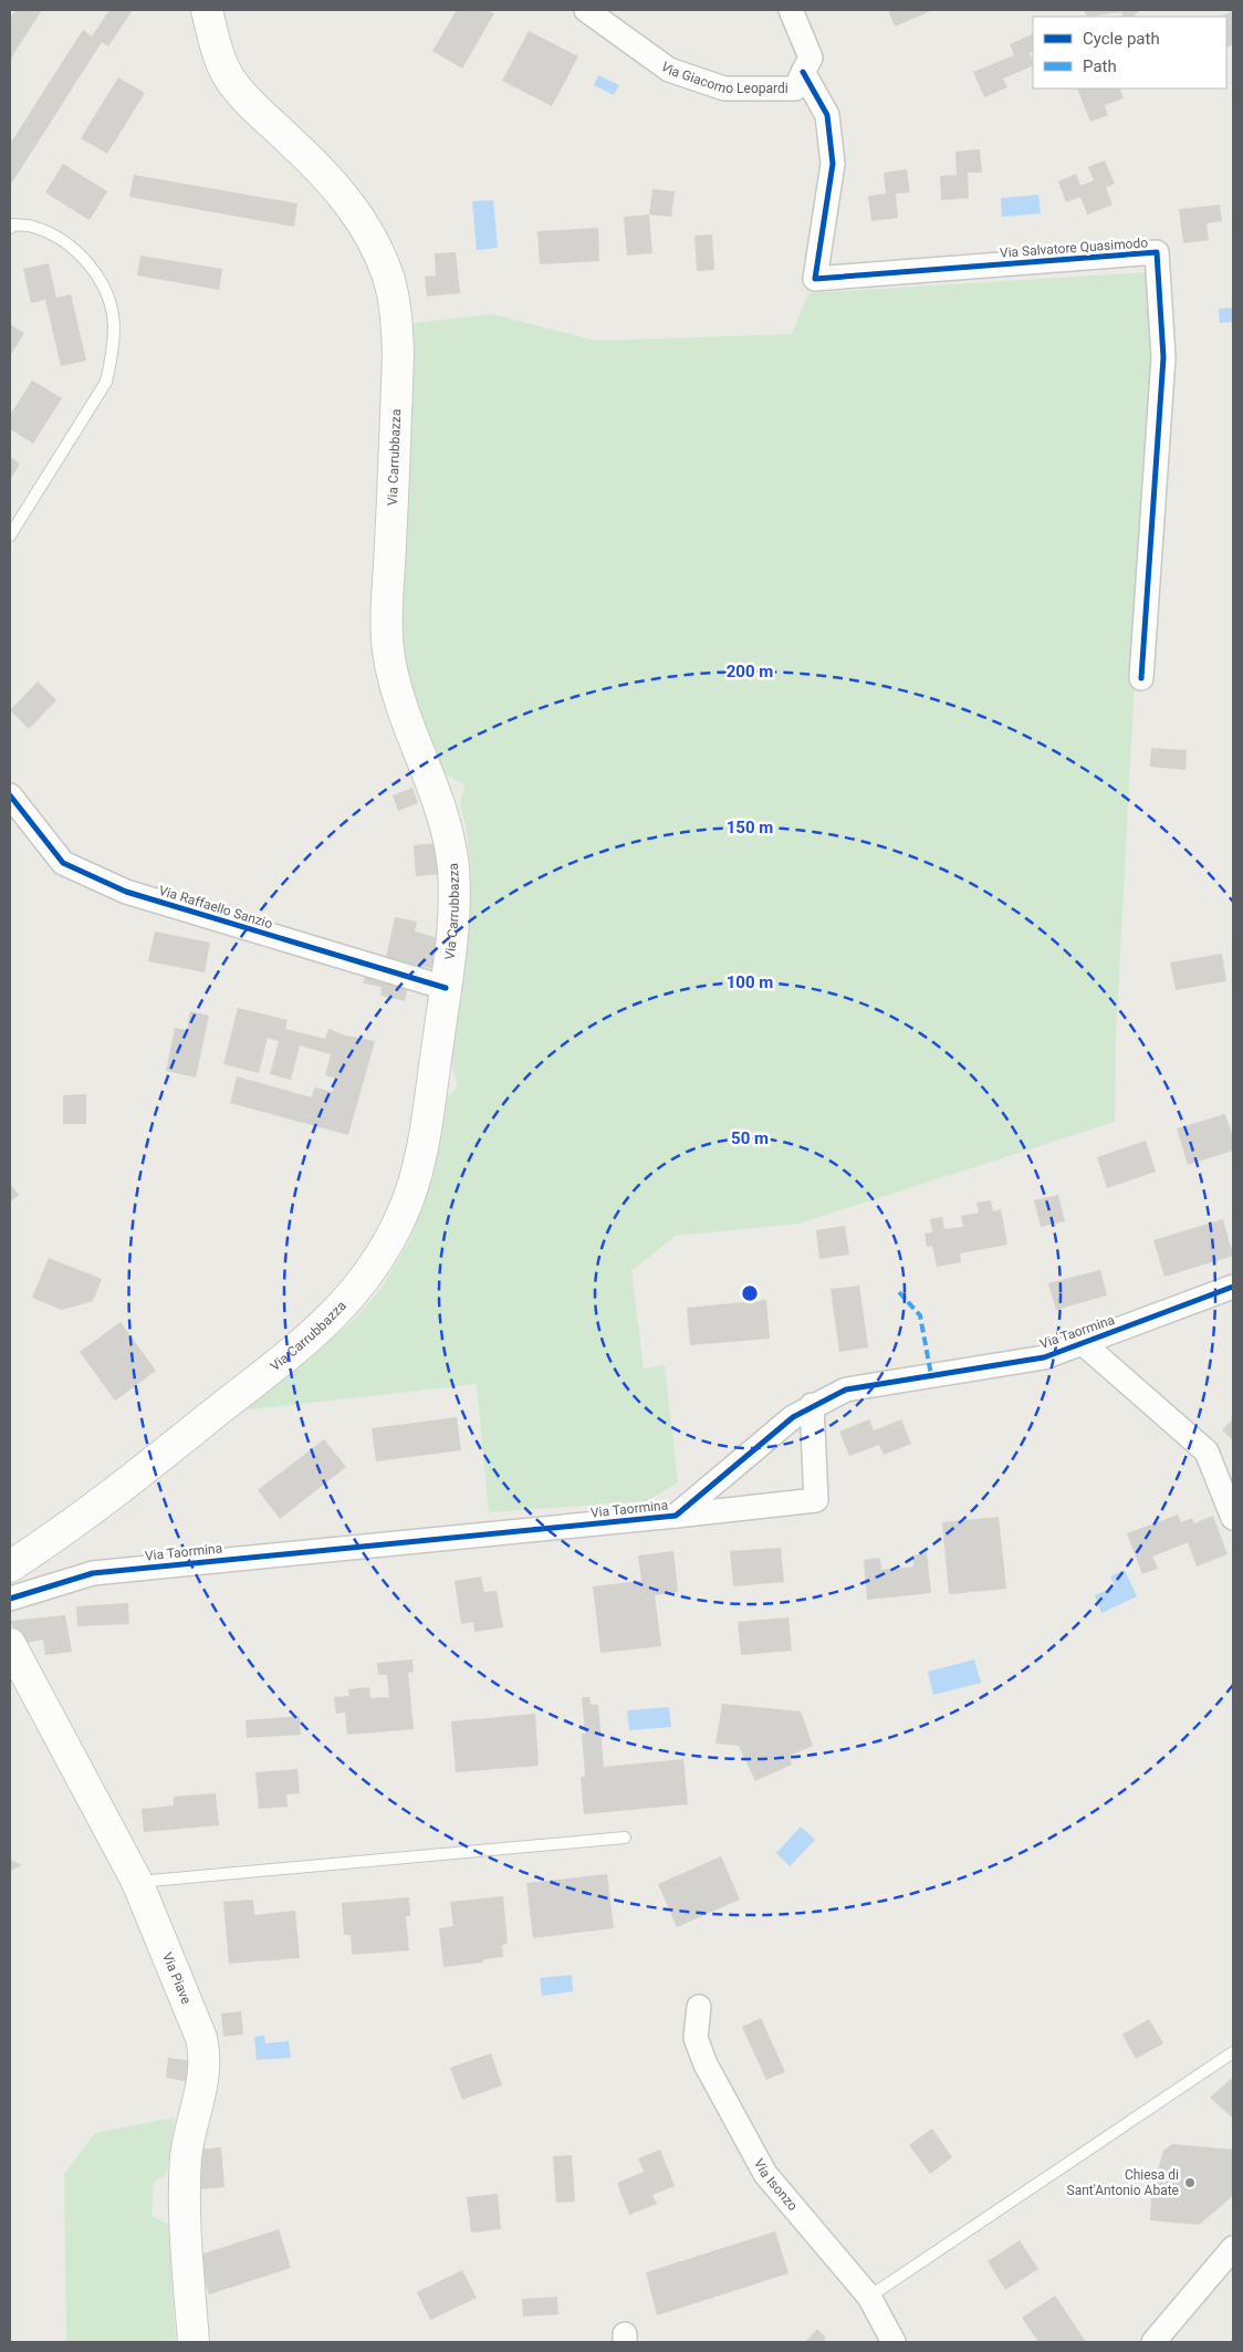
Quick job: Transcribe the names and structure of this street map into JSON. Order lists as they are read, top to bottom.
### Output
{
  "streets": {
    "main road": ["Via Carrubbazza", "Via Piave"],
    "street": [
      "Via Giacomo Leopardi",
      "Via Salvatore Quasimodo",
      "Via Raffaello Sanzio",
      "Via Taormina",
      "Via Isonzo"
    ]
  },
  "crossings": [
    ["Via Giacomo Leopardi", "Via Salvatore Quasimodo"],
    ["Via Carrubbazza", "Via Raffaello Sanzio"]
  ],
  "places": ["Chiesa di Sant'Antonio Abate"],
  "legend": ["Cycle path", "Path"],
  "rings": [
    "200 m",
    "150 m",
    "100 m",
    "50 m"
  ]
}
